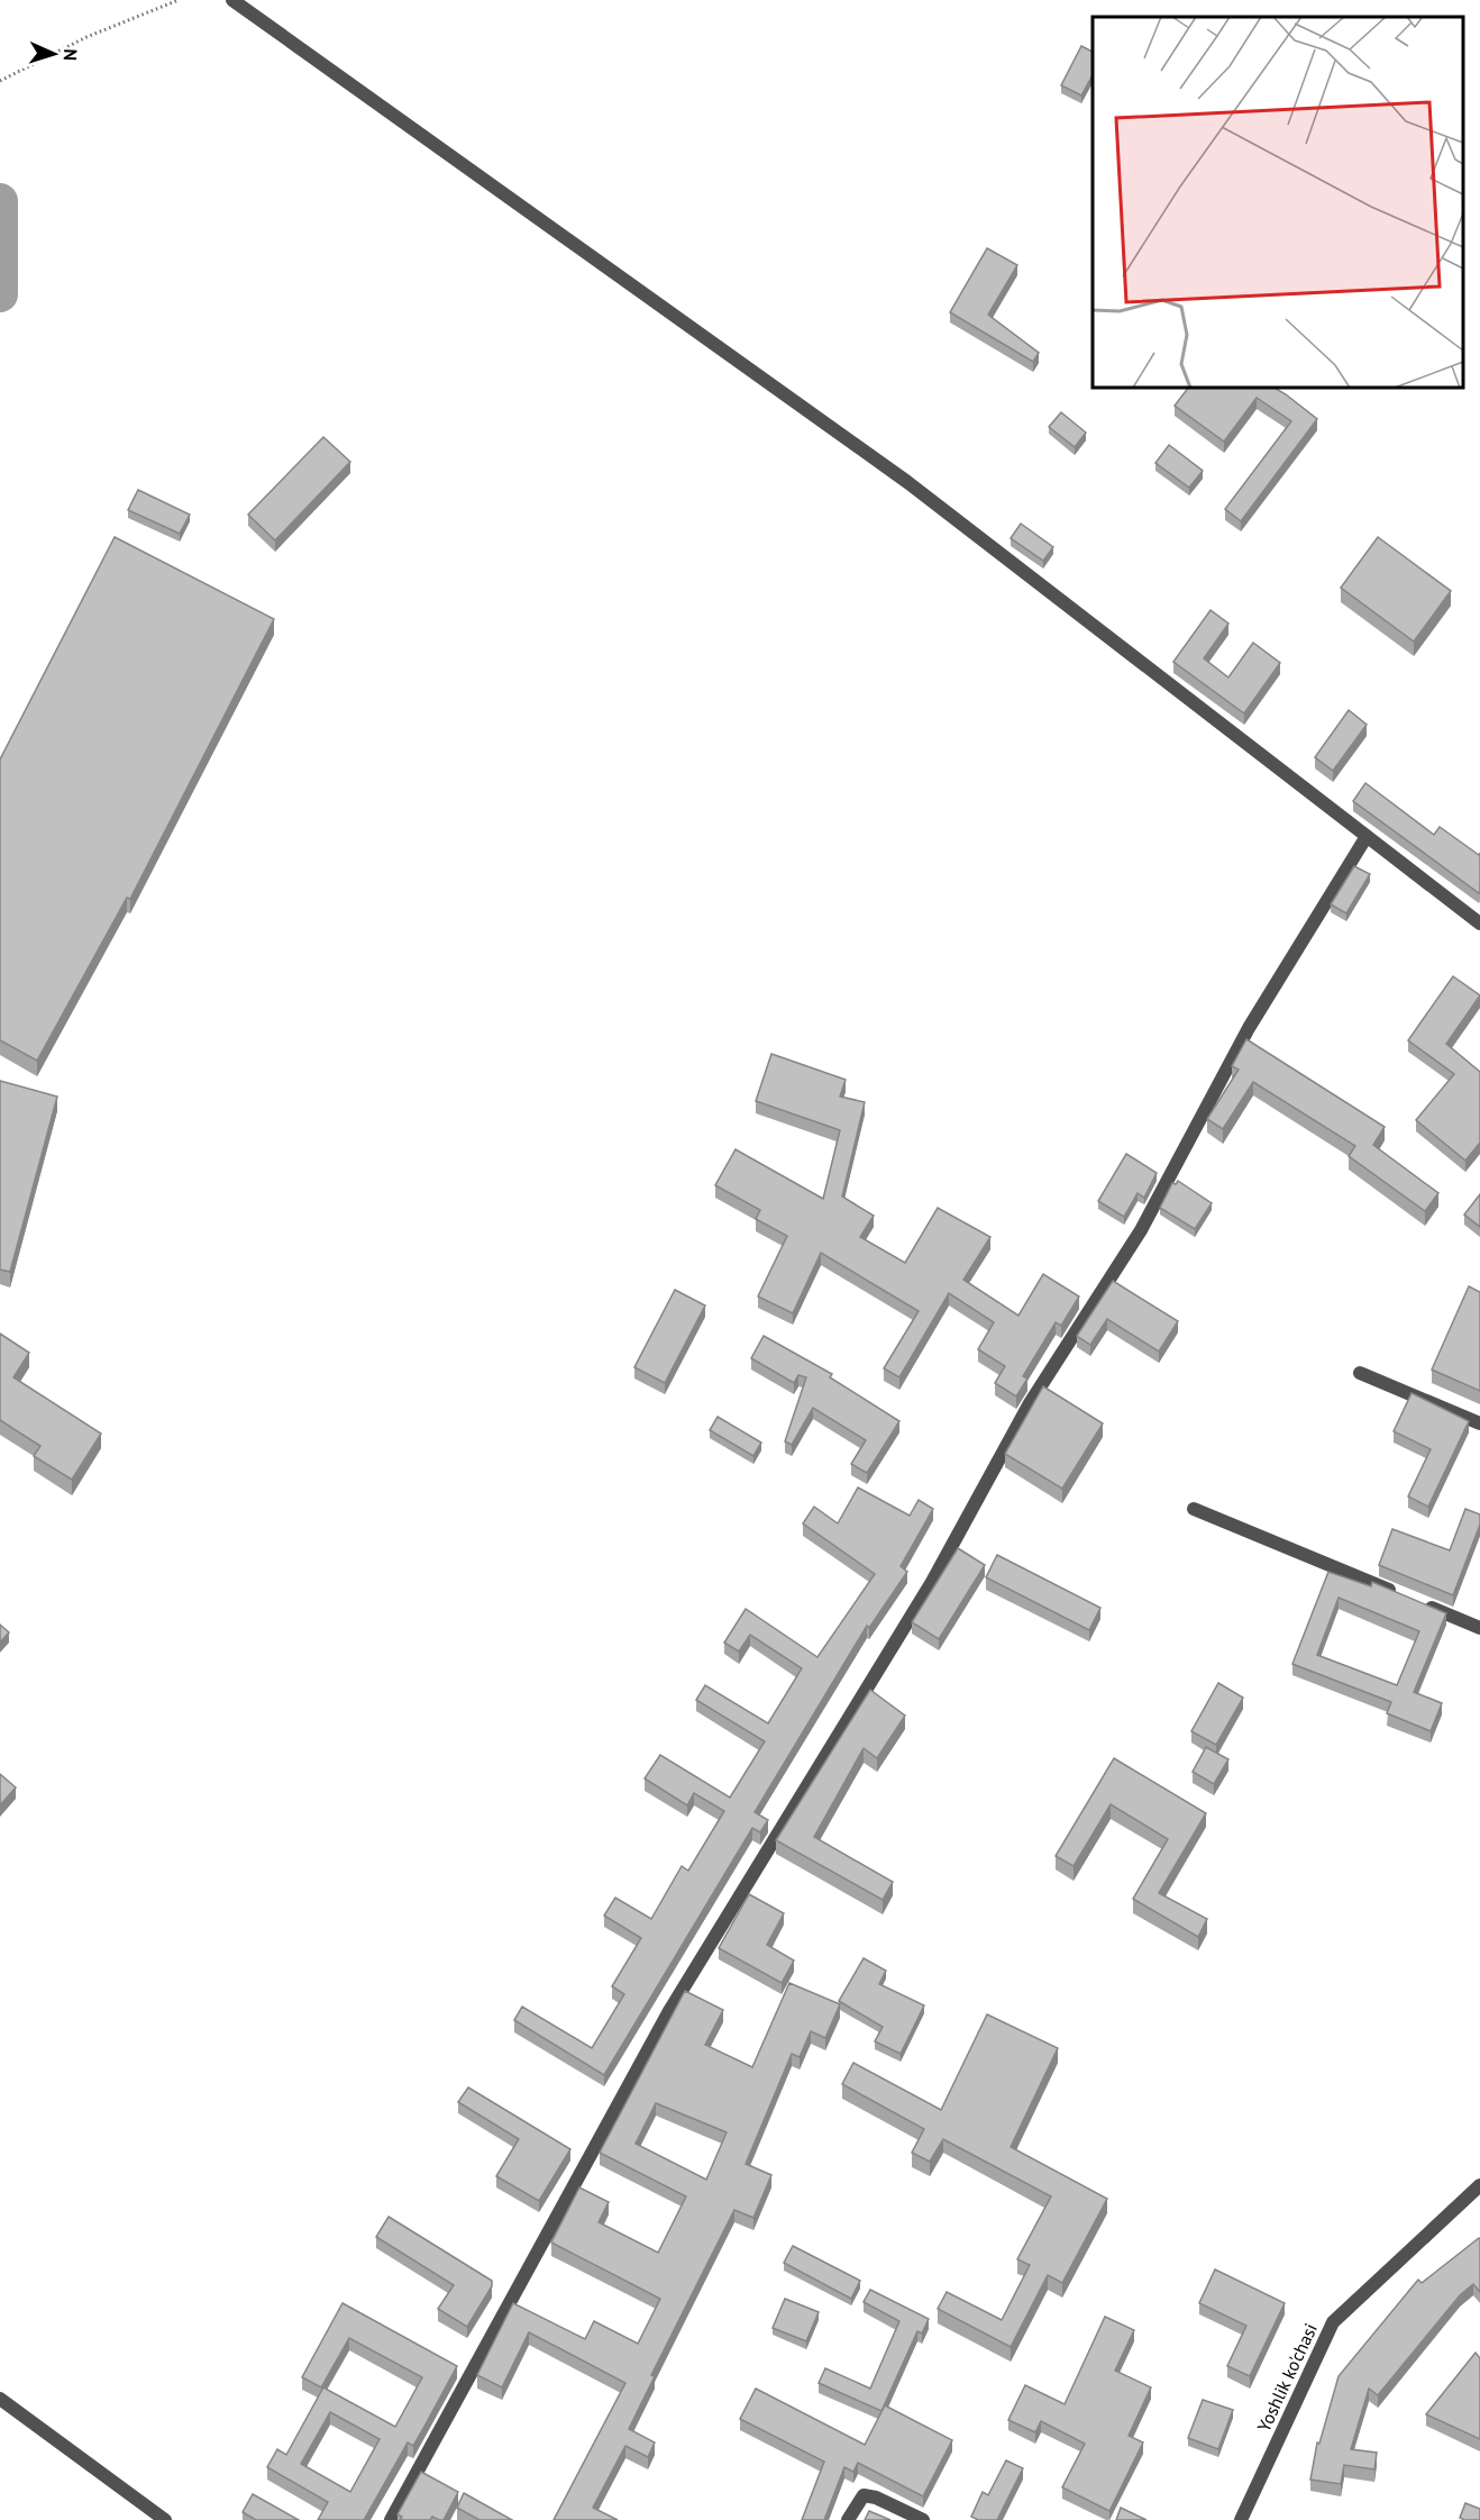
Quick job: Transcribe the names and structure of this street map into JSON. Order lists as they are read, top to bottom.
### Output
{
  "streets": {
    "street": ["Yoshlik ko'chasi"]
  },
  "north": "right"
}
